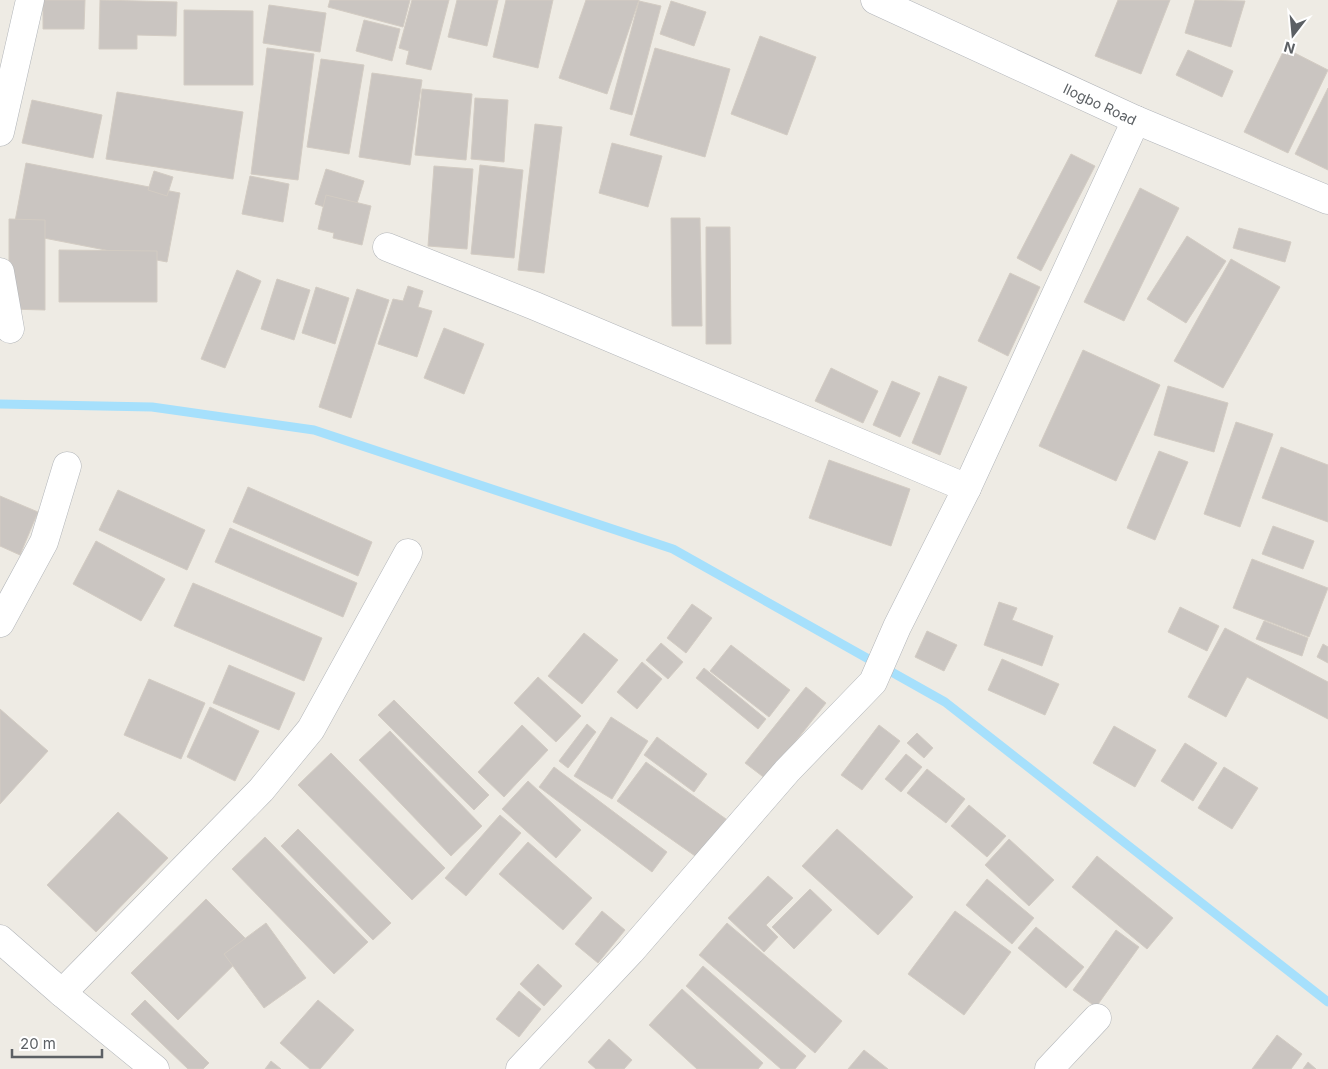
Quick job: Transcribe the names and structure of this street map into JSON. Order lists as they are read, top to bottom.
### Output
{
  "streets": {
    "street": ["Ilogbo Road"]
  },
  "scale_bar": "20 m",
  "north": "bottom"
}
